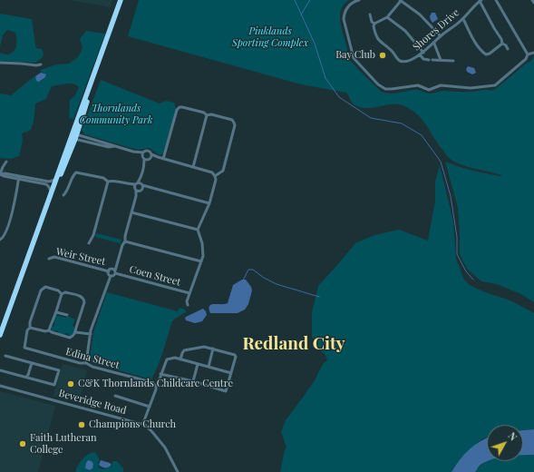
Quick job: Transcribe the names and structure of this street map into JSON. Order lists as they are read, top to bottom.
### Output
{
  "streets": {
    "street": [
      "Shores Drive",
      "Weir Street",
      "Coen Street",
      "Edina Street",
      "Beveridge Road"
    ]
  },
  "crossings": [
    ["Weir Street", "Coen Street"]
  ],
  "districts": ["Redland City"],
  "parks": ["Pinklands Sporting Complex", "Thornlands Community Park"],
  "places": [
    "Bay Club",
    "C&K Thornlands Childcare Centre",
    "Champions Church",
    "Faith Lutheran College"
  ],
  "north": "top right"
}
